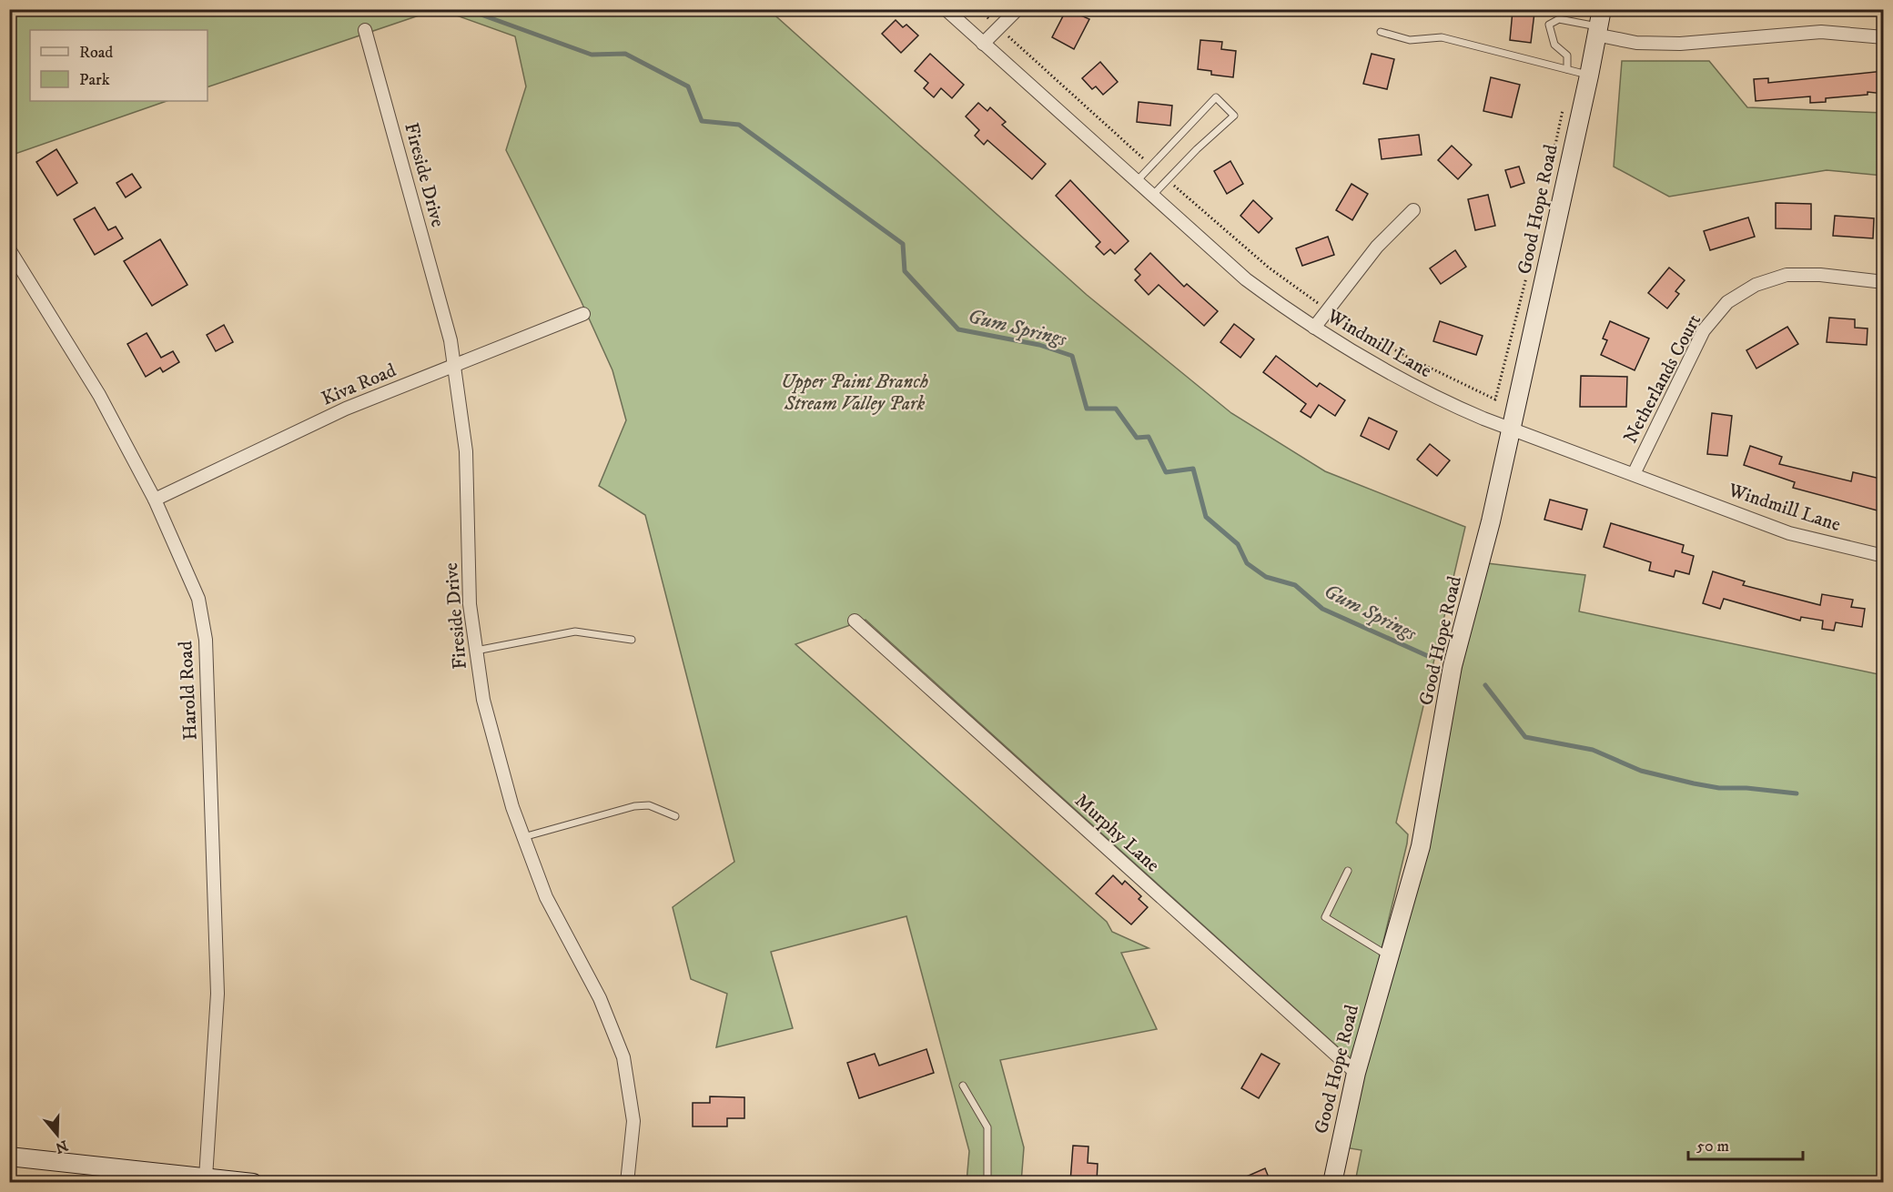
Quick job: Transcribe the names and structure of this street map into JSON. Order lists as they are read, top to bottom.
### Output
{
  "streets": {
    "street": [
      "Fireside Drive",
      "Good Hope Road",
      "Windmill Lane",
      "Netherlands Court",
      "Kiva Road",
      "Harold Road",
      "Murphy Lane"
    ]
  },
  "crossings": [
    ["Fireside Drive", "Kiva Road"],
    ["Good Hope Road", "Windmill Lane"],
    ["Good Hope Road", "Murphy Lane"],
    ["Windmill Lane", "Netherlands Court"],
    ["Kiva Road", "Harold Road"]
  ],
  "water": ["Gum Springs"],
  "parks": ["Upper Paint Branch Stream Valley Park"],
  "legend": ["Road", "Park"],
  "scale_bar": "50 m",
  "north": "bottom"
}
